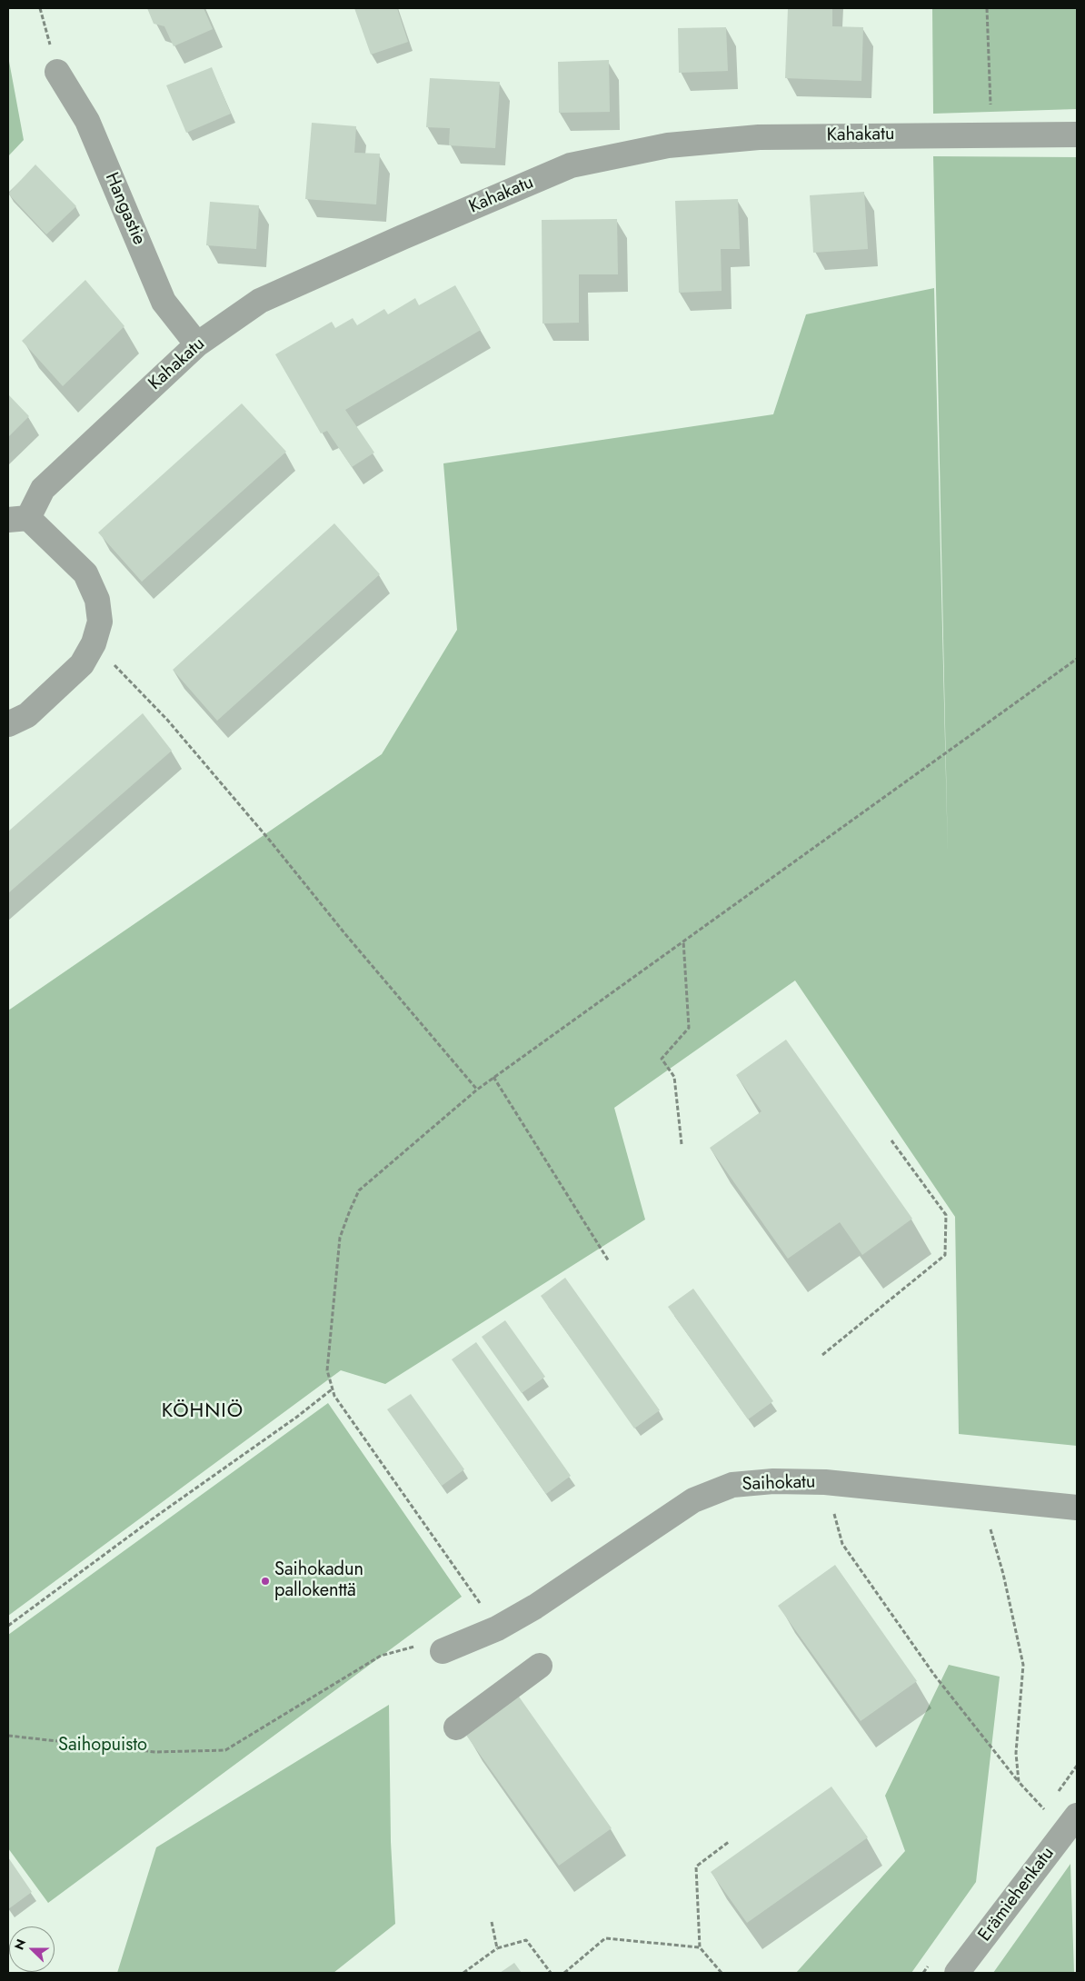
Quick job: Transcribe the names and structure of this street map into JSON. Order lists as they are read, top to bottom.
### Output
{
  "streets": {
    "street": [
      "Kahakatu",
      "Hangastie",
      "Saihokatu",
      "Erämiehenkatu"
    ]
  },
  "crossings": [
    ["Kahakatu", "Hangastie"]
  ],
  "districts": ["KÖHNIÖ"],
  "parks": ["Saihopuisto"],
  "places": ["Saihokadun pallokenttä"],
  "north": "left"
}
